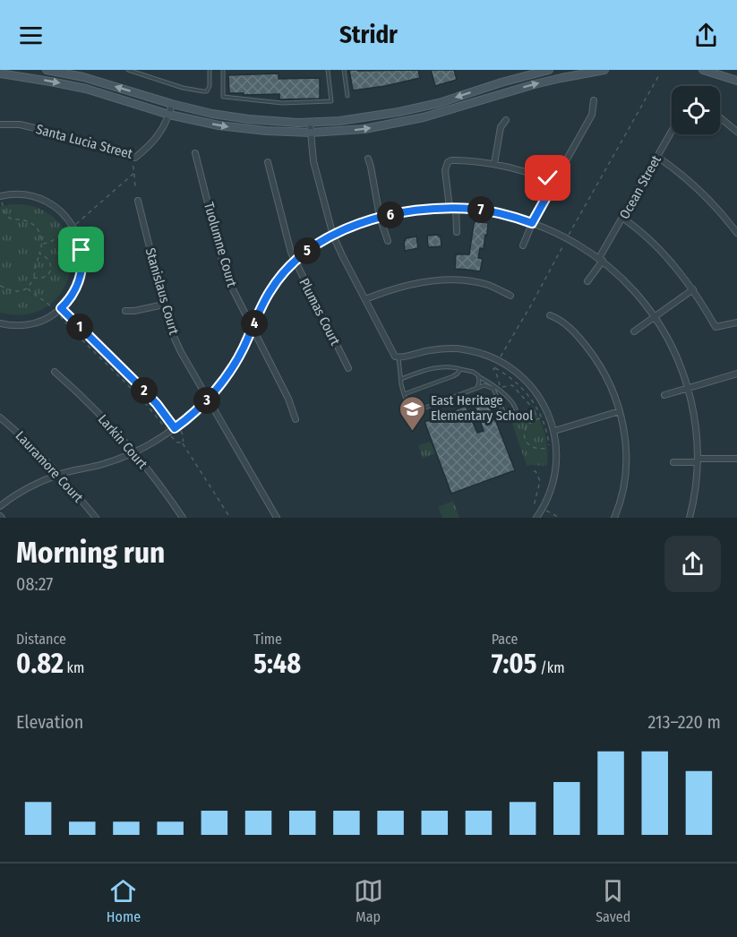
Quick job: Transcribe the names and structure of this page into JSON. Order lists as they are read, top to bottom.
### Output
{
  "streets": {
    "street": [
      "Santa Lucia Street",
      "Ocean Street",
      "Tuolumne Court",
      "Stanislaus Court",
      "Plumas Court",
      "Larkin Court",
      "Lauramore Court"
    ]
  },
  "places": {
    "school or university": ["East Heritage Elementary School"]
  },
  "page": {
    "header": "Stridr",
    "pins": [
      "7",
      "6",
      "5",
      "4",
      "1",
      "2",
      "3"
    ],
    "heading": ["Morning run", "08:27"],
    "stats": [
      ["Distance", "0.82 km"],
      ["Time", "5:48"],
      ["Pace", "7:05 /km"]
    ],
    "chart": ["Elevation", "213–220 m"],
    "tabs": ["Home", "Map", "Saved"]
  }
}
